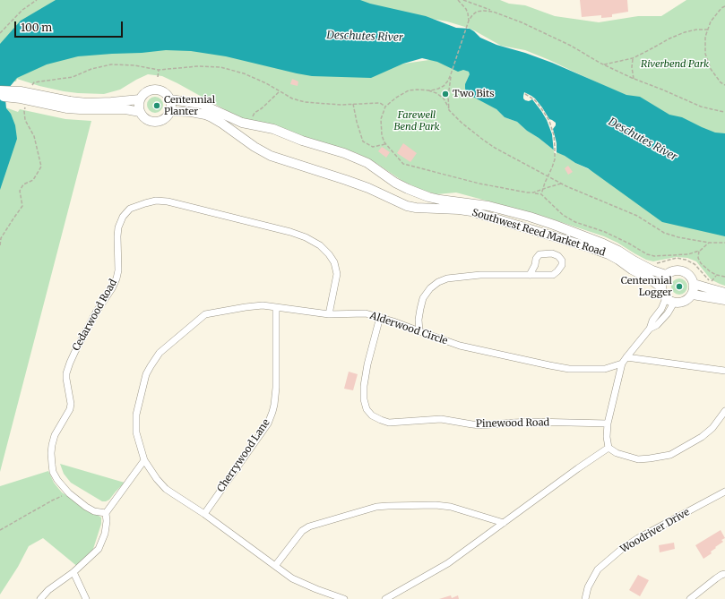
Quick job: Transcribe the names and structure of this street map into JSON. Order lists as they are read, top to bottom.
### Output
{
  "streets": {
    "main road": ["Southwest Reed Market Road"],
    "street": [
      "Cedarwood Road",
      "Alderwood Circle",
      "Pinewood Road",
      "Cherrywood Lane",
      "Woodriver Drive"
    ]
  },
  "crossings": [
    ["Cedarwood Road", "Alderwood Circle"],
    ["Alderwood Circle", "Pinewood Road"],
    ["Alderwood Circle", "Cherrywood Lane"]
  ],
  "water": ["Deschutes River"],
  "parks": ["Riverbend Park", "Farewell Bend Park"],
  "places": ["Two Bits", "Centennial Planter", "Centennial Logger"],
  "scale_bar": "100 m"
}
